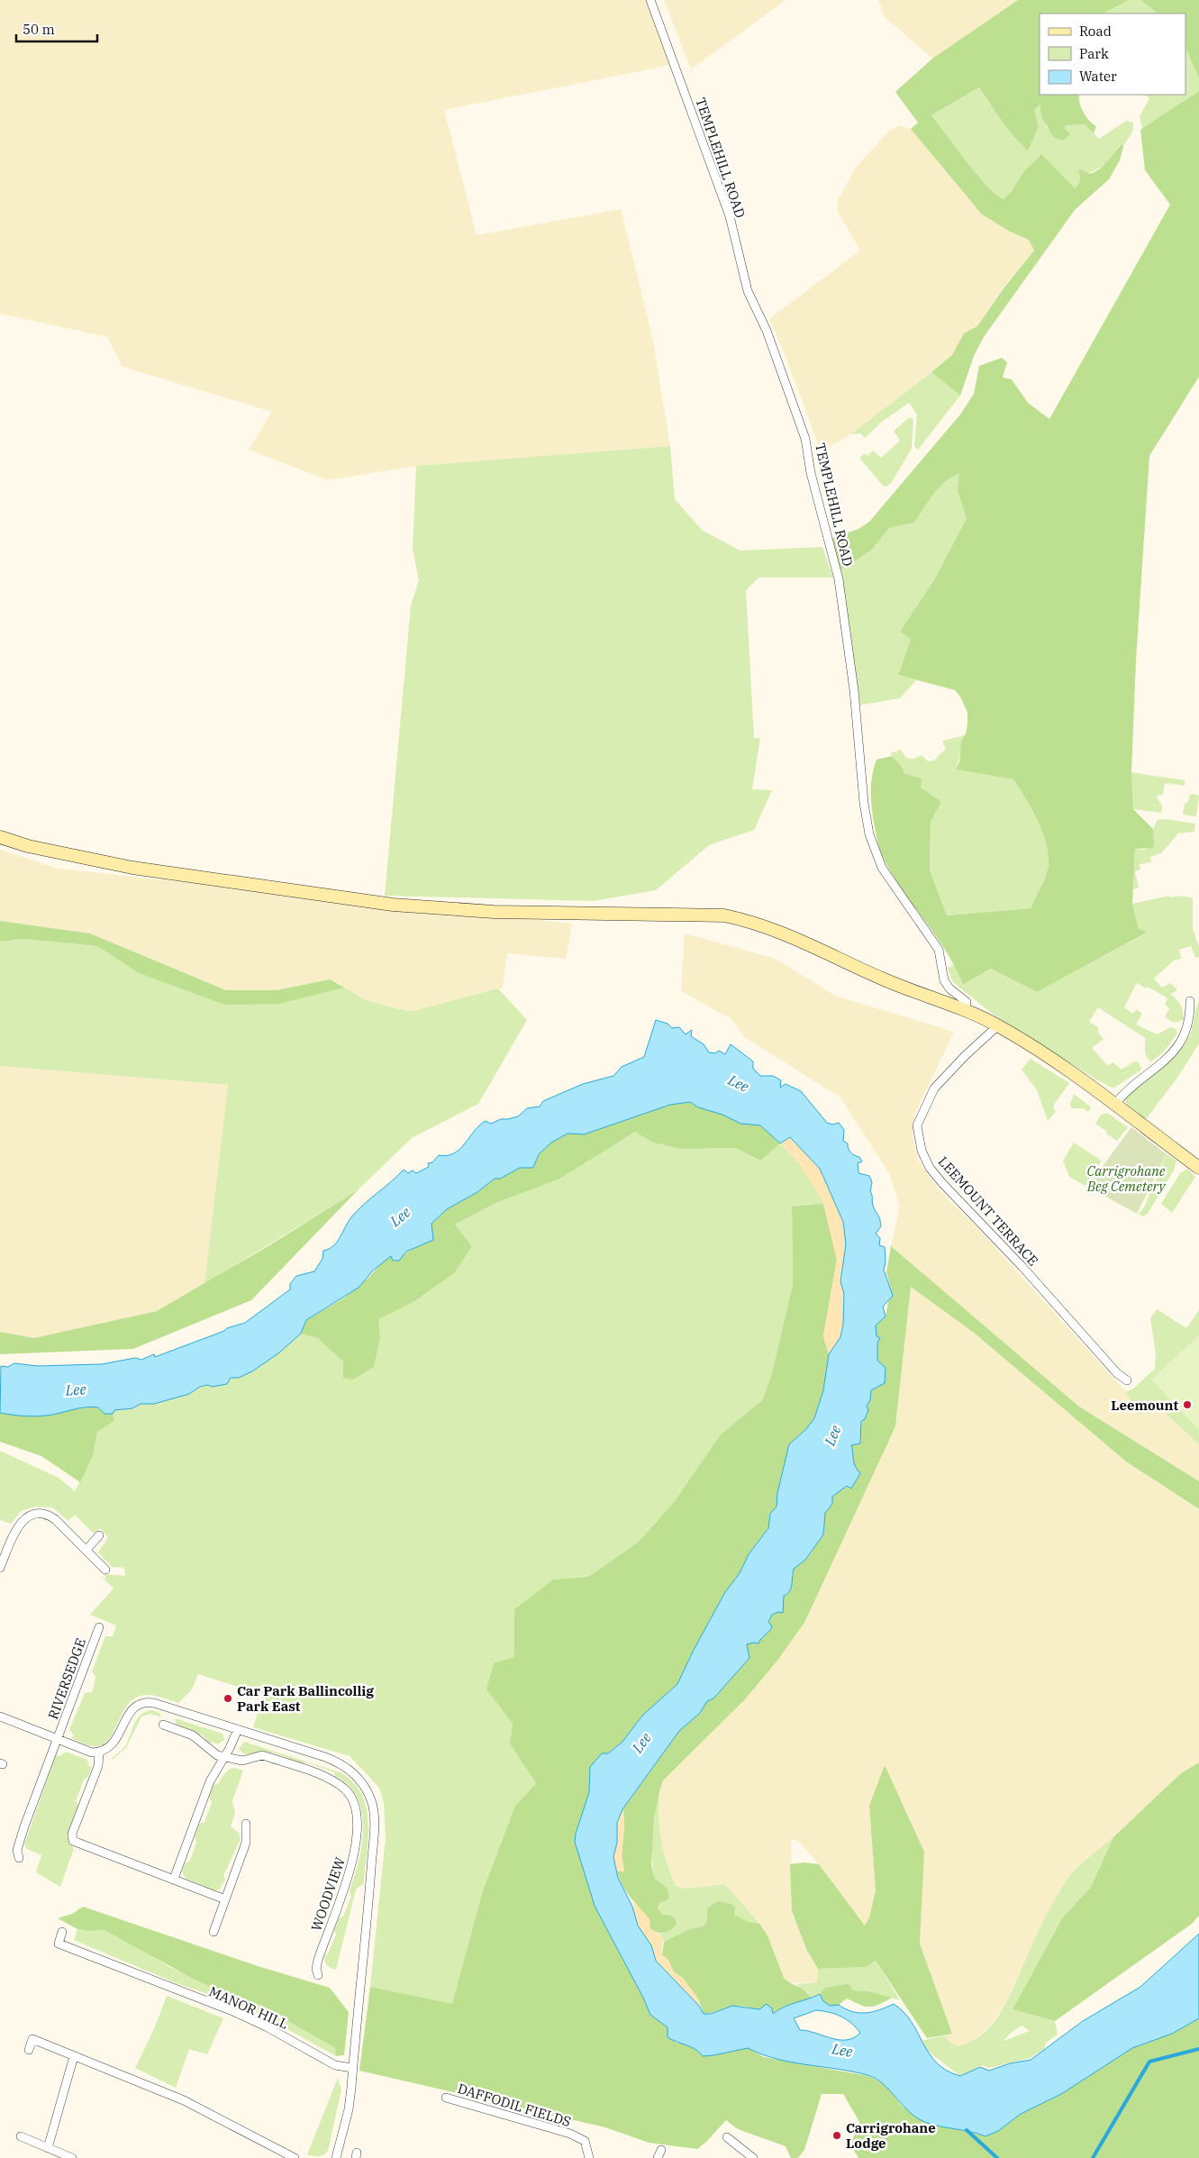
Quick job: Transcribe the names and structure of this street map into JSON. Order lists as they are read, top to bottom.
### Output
{
  "streets": {
    "street": [
      "TEMPLEHILL ROAD",
      "LEEMOUNT TERRACE",
      "RIVERSEDGE",
      "WOODVIEW",
      "MANOR HILL",
      "DAFFODIL FIELDS"
    ]
  },
  "water": ["Lee"],
  "parks": ["Carrigrohane Beg Cemetery"],
  "places": ["Leemount", "Car Park Ballincollig Park East", "Carrigrohane Lodge"],
  "legend": ["Road", "Park", "Water"],
  "scale_bar": "50 m"
}
